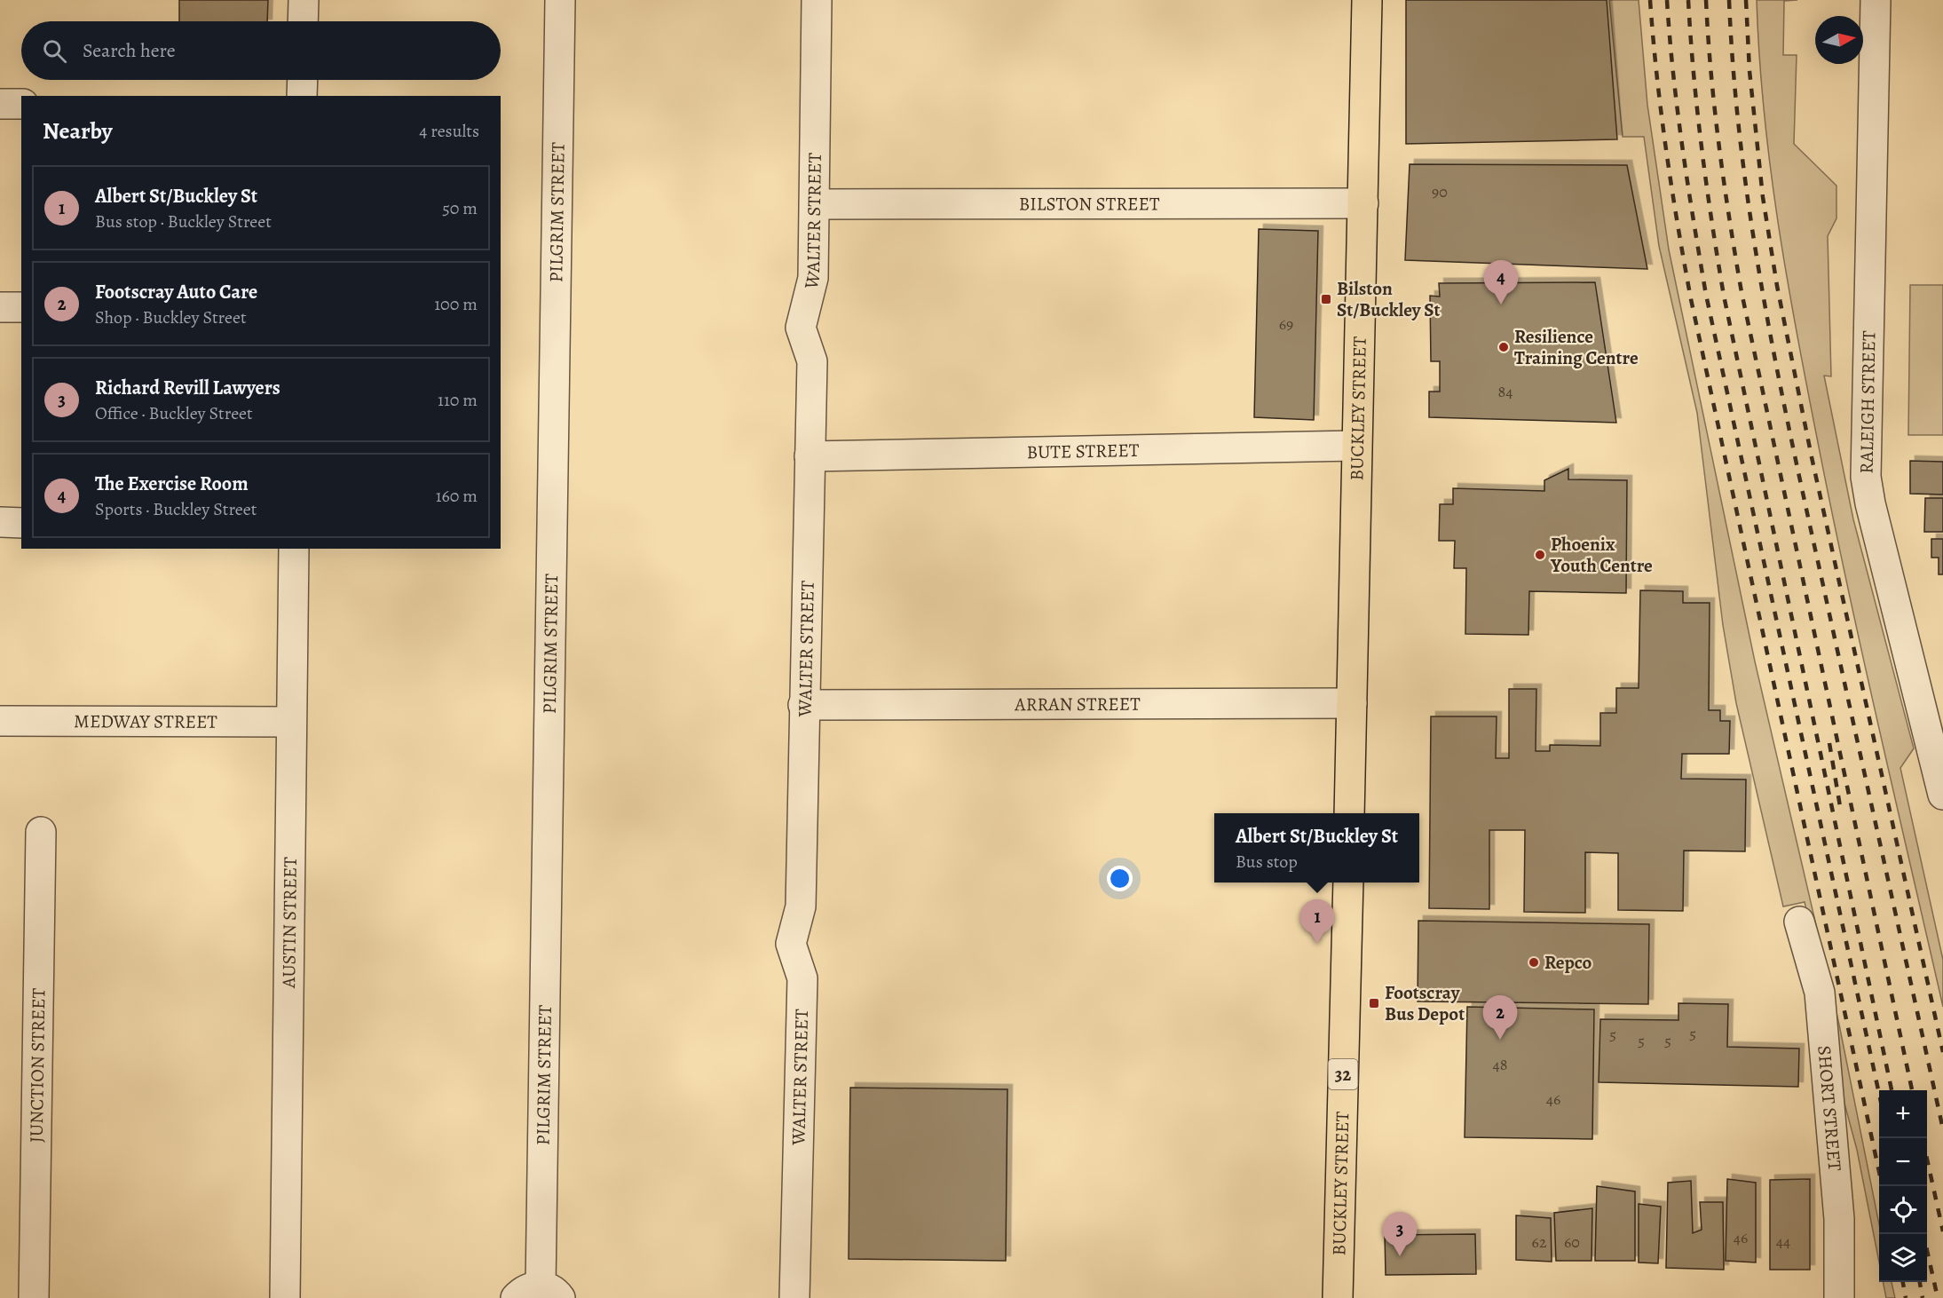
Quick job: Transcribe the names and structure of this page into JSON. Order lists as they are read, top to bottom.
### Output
{
  "streets": {
    "main road": ["BUCKLEY STREET", "32"],
    "street": [
      "BILSTON STREET",
      "PILGRIM STREET",
      "WALTER STREET",
      "RALEIGH STREET",
      "BUTE STREET",
      "ARRAN STREET",
      "MEDWAY STREET",
      "AUSTIN STREET",
      "JUNCTION STREET",
      "SHORT STREET"
    ]
  },
  "crossings": [
    ["BILSTON STREET", "WALTER STREET"],
    ["BILSTON STREET", "BUCKLEY STREET"],
    ["WALTER STREET", "BUTE STREET"],
    ["WALTER STREET", "ARRAN STREET"],
    ["BUCKLEY STREET", "BUTE STREET"],
    ["BUCKLEY STREET", "ARRAN STREET"],
    ["MEDWAY STREET", "AUSTIN STREET"]
  ],
  "places": {
    "transit": ["Bilston St/Buckley St", "Footscray Bus Depot"],
    "other": ["Resilience Training Centre", "Phoenix Youth Centre", "Repco"]
  },
  "house_numbers": [
    "90",
    "69",
    "84",
    "5",
    "5",
    "5",
    "5",
    "48",
    "46",
    "46",
    "44",
    "62",
    "60"
  ],
  "north": "right",
  "page": {
    "search": "Search here",
    "heading": ["Nearby", "4 results"],
    "list": [
      {
        "mark": "1",
        "name": "Albert St/Buckley St",
        "note": "Bus stop · Buckley Street",
        "value": "50 m"
      },
      {
        "mark": "2",
        "name": "Footscray Auto Care",
        "note": "Shop · Buckley Street",
        "value": "100 m"
      },
      {
        "mark": "3",
        "name": "Richard Revill Lawyers",
        "note": "Office · Buckley Street",
        "value": "110 m"
      },
      {
        "mark": "4",
        "name": "The Exercise Room",
        "note": "Sports · Buckley Street",
        "value": "160 m"
      }
    ],
    "pins": [
      "4",
      "1",
      "2",
      "3"
    ],
    "popup": ["Albert St/Buckley St", "Bus stop"],
    "map_buttons": ["+", "−"]
  }
}
